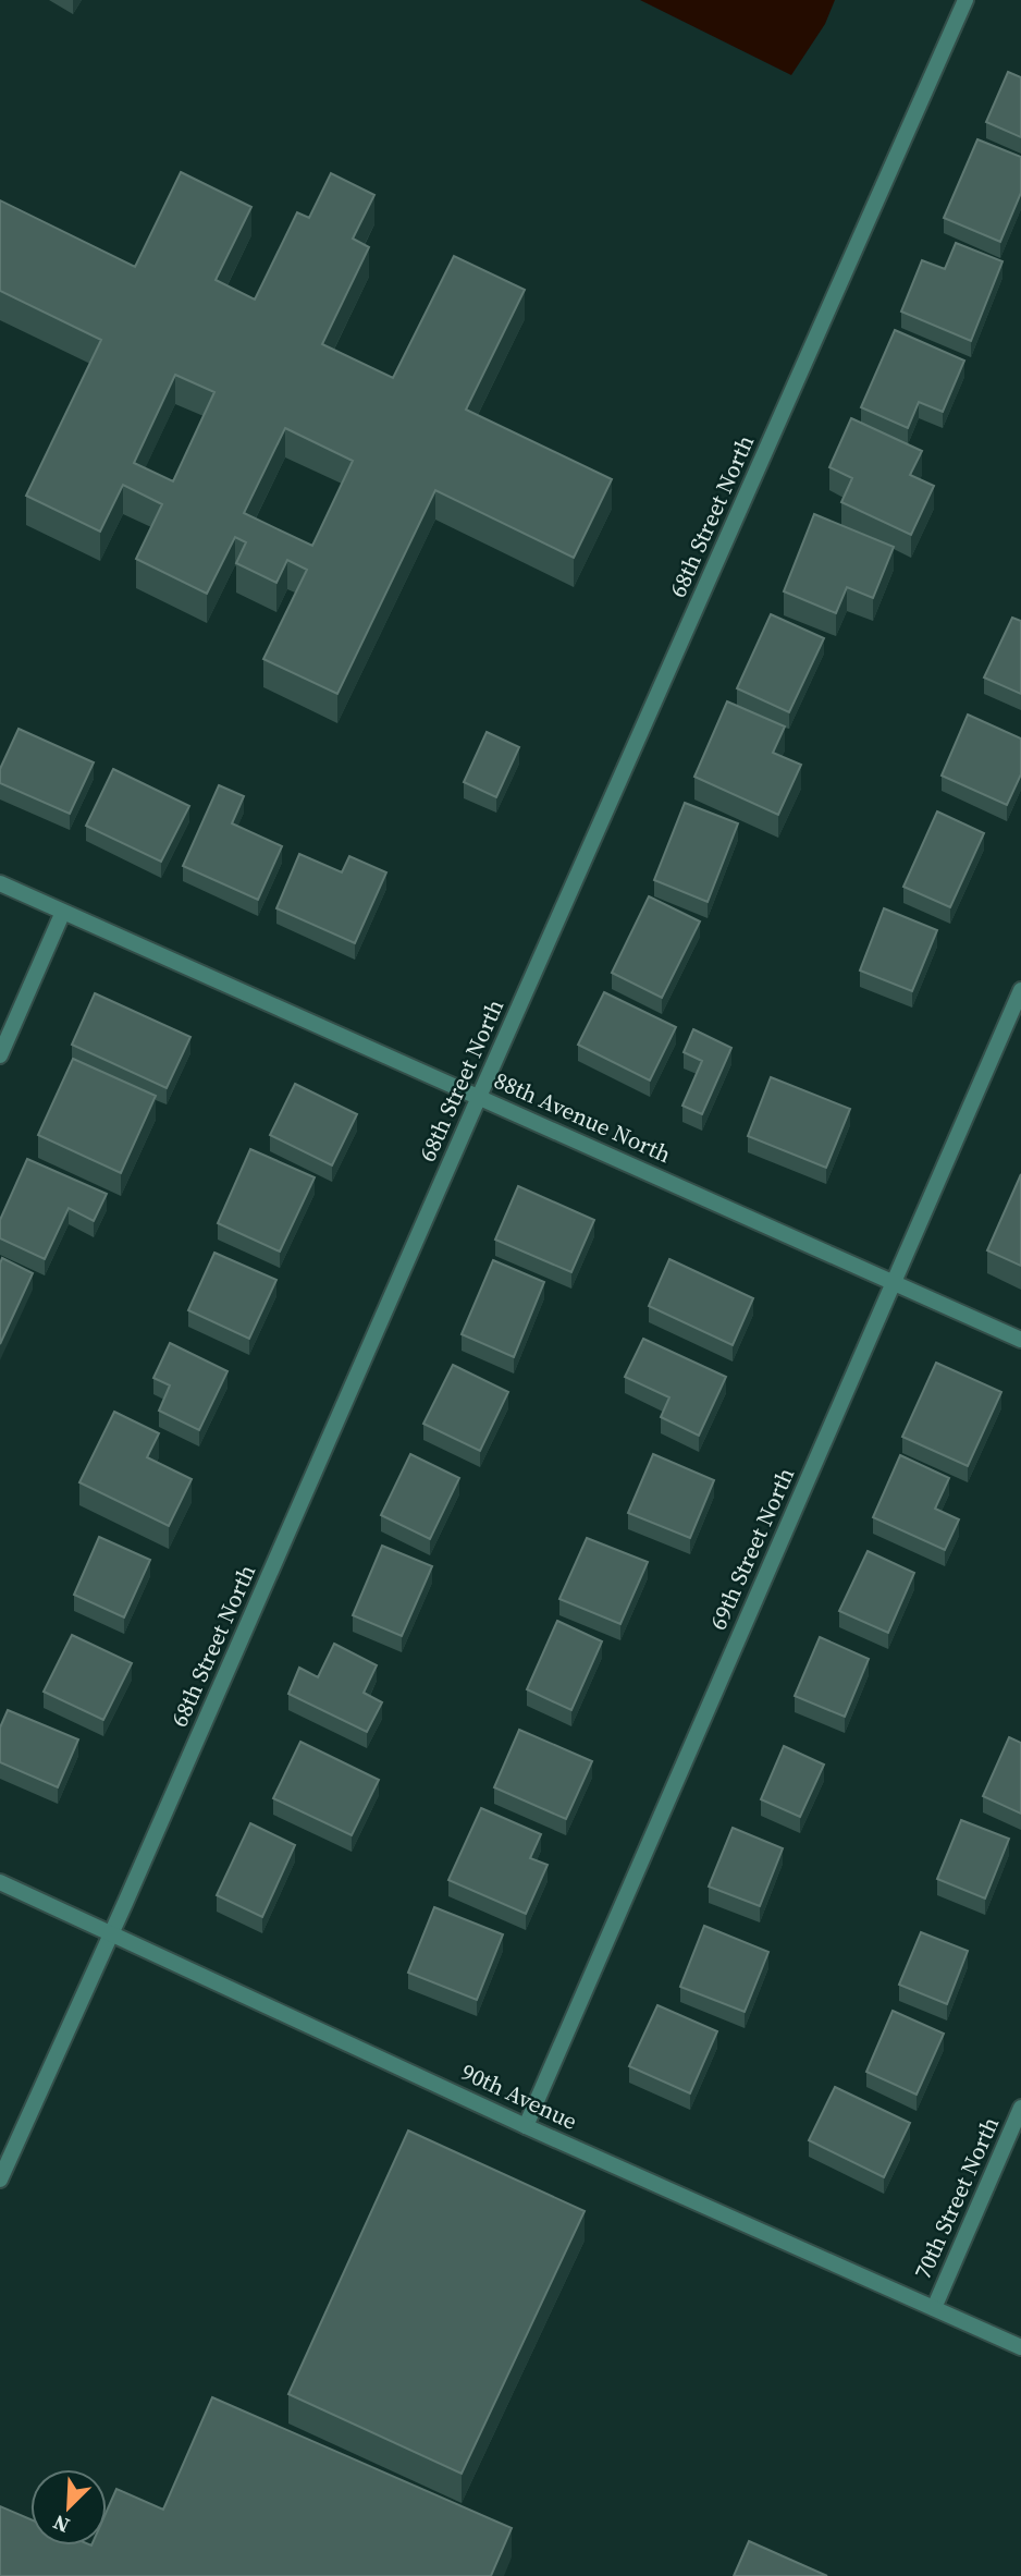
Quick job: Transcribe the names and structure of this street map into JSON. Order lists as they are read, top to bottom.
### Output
{
  "streets": {
    "street": [
      "68th Street North",
      "88th Avenue North",
      "69th Street North",
      "90th Avenue",
      "70th Street North"
    ]
  },
  "crossings": [
    ["68th Street North", "88th Avenue North"],
    ["68th Street North", "90th Avenue"],
    ["88th Avenue North", "69th Street North"],
    ["69th Street North", "90th Avenue"],
    ["90th Avenue", "70th Street North"]
  ],
  "north": "bottom left"
}
